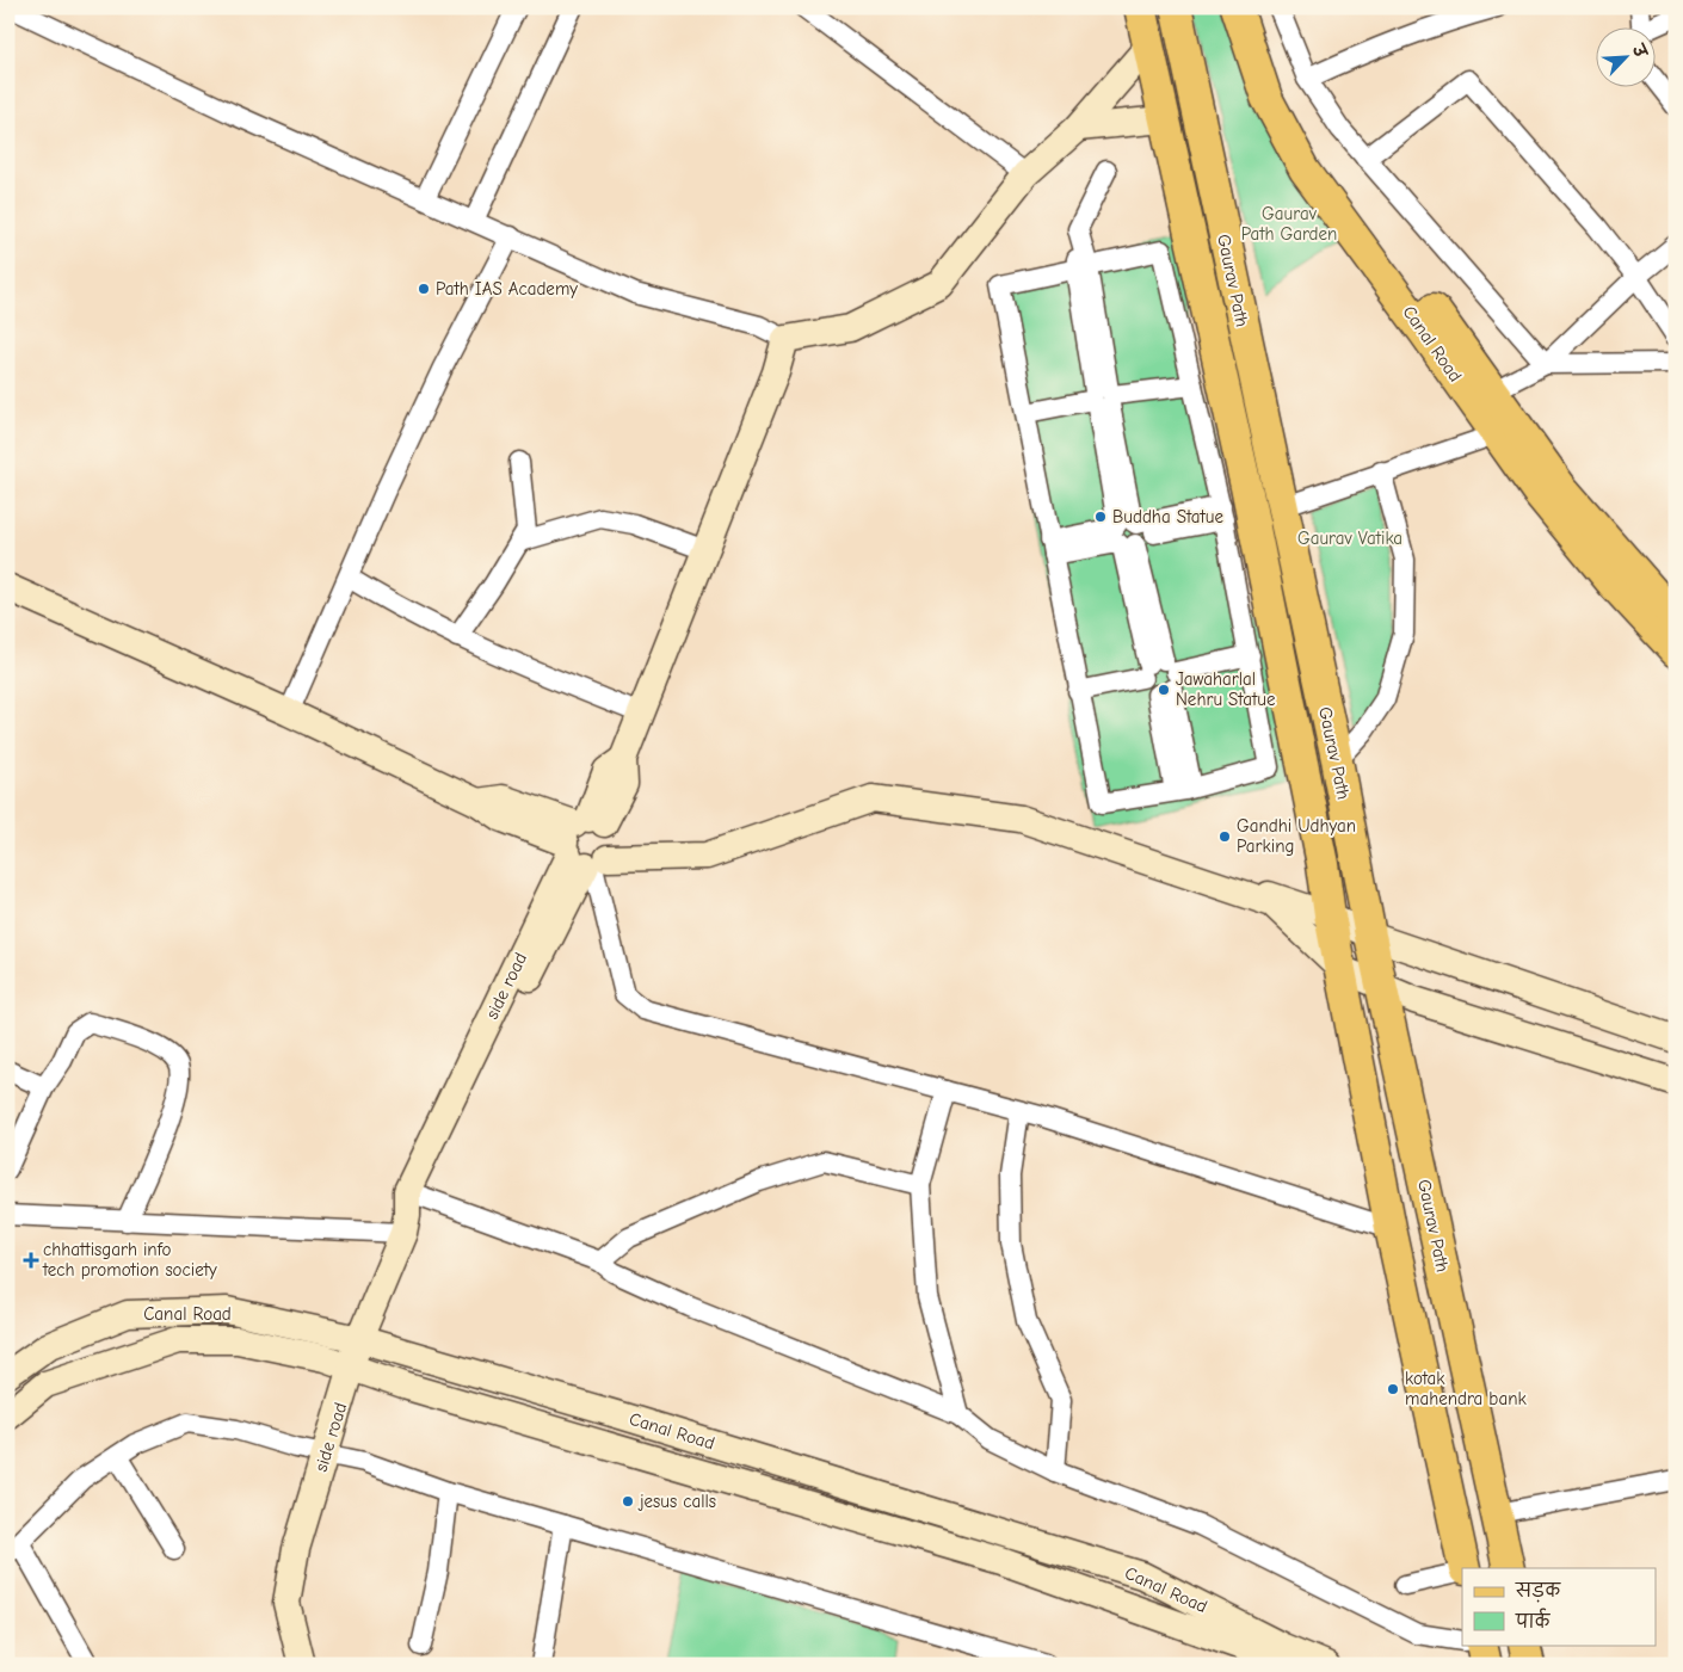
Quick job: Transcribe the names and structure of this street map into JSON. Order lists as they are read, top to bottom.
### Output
{
  "streets": {
    "main road": ["Gaurav Path", "Canal Road"],
    "street": ["side road"]
  },
  "crossings": [
    ["Canal Road", "side road"]
  ],
  "parks": ["Gaurav Path Garden", "Gaurav Vatika"],
  "places": {
    "other": [
      "Path IAS Academy",
      "Buddha Statue",
      "Jawaharlal Nehru Statue",
      "Gandhi Udhyan Parking",
      "kotak mahendra bank",
      "jesus calls"
    ],
    "health": ["chhattisgarh info tech promotion society"]
  },
  "legend": ["सड़क", "पार्क"],
  "north": "top right"
}
